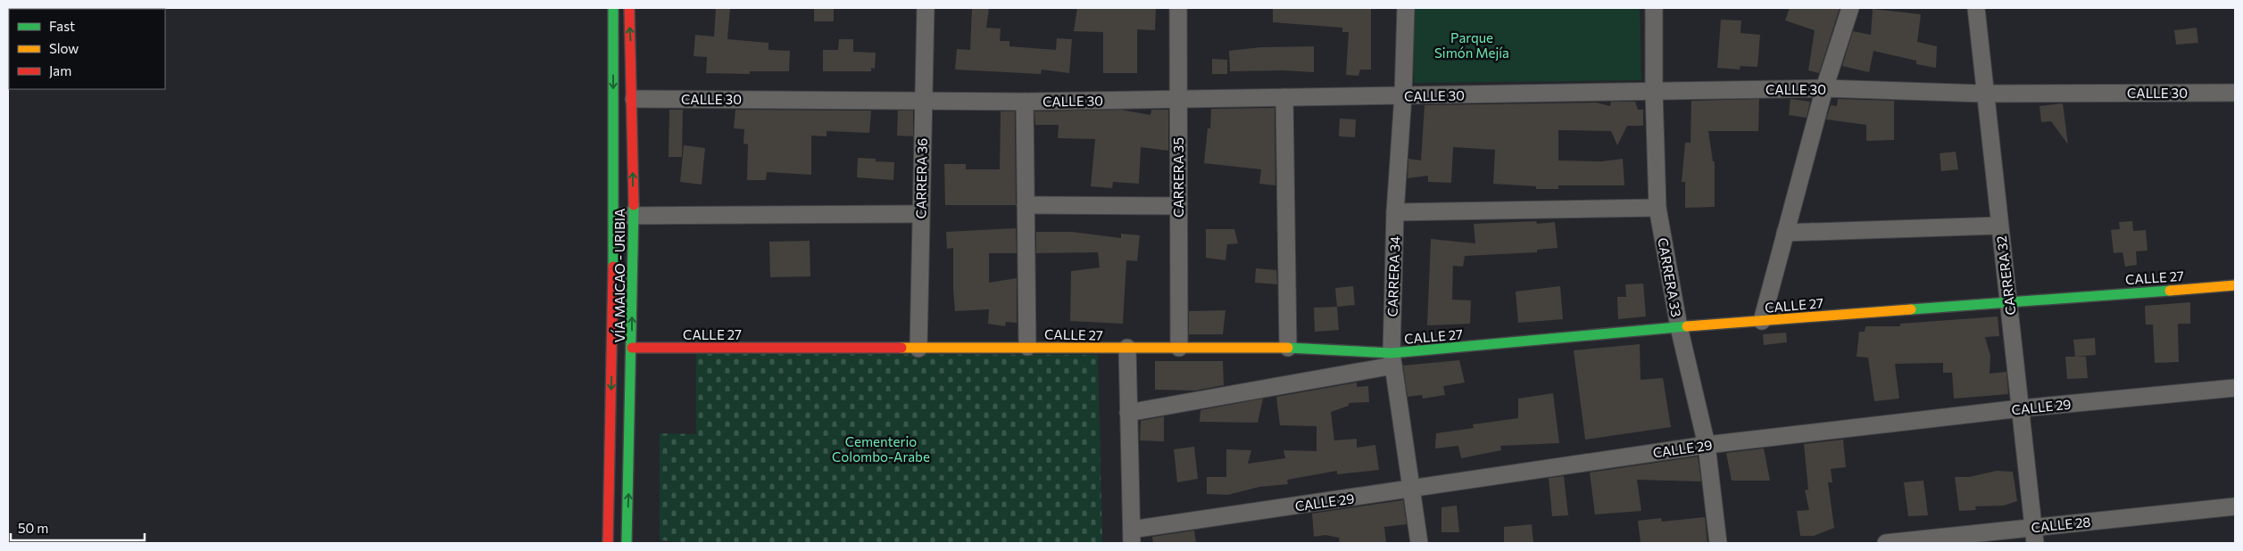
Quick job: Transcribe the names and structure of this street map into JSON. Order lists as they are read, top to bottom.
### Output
{
  "streets": {
    "street": [
      "CALLE 30",
      "CARRERA 35",
      "CARRERA 36",
      "VÍA MAICAO - URIBIA",
      "CARRERA 32",
      "CARRERA 34",
      "CARRERA 33",
      "CALLE 27",
      "CALLE 29",
      "CALLE 28"
    ]
  },
  "crossings": [
    ["CALLE 30", "CARRERA 35"],
    ["CALLE 30", "CARRERA 36"],
    ["CALLE 30", "VÍA MAICAO - URIBIA"],
    ["CALLE 30", "CARRERA 32"],
    ["CALLE 30", "CARRERA 34"],
    ["CALLE 30", "CARRERA 33"],
    ["CARRERA 35", "CALLE 27"],
    ["CARRERA 36", "CALLE 27"],
    ["VÍA MAICAO - URIBIA", "CALLE 27"],
    ["CARRERA 32", "CALLE 27"],
    ["CARRERA 32", "CALLE 29"],
    ["CARRERA 32", "CALLE 28"],
    ["CARRERA 34", "CALLE 27"],
    ["CARRERA 34", "CALLE 29"],
    ["CARRERA 33", "CALLE 27"],
    ["CARRERA 33", "CALLE 29"]
  ],
  "parks": ["Parque Simón Mejía", "Cementerio Colombo-Arabe"],
  "legend": ["Fast", "Slow", "Jam"],
  "scale_bar": "50 m"
}
